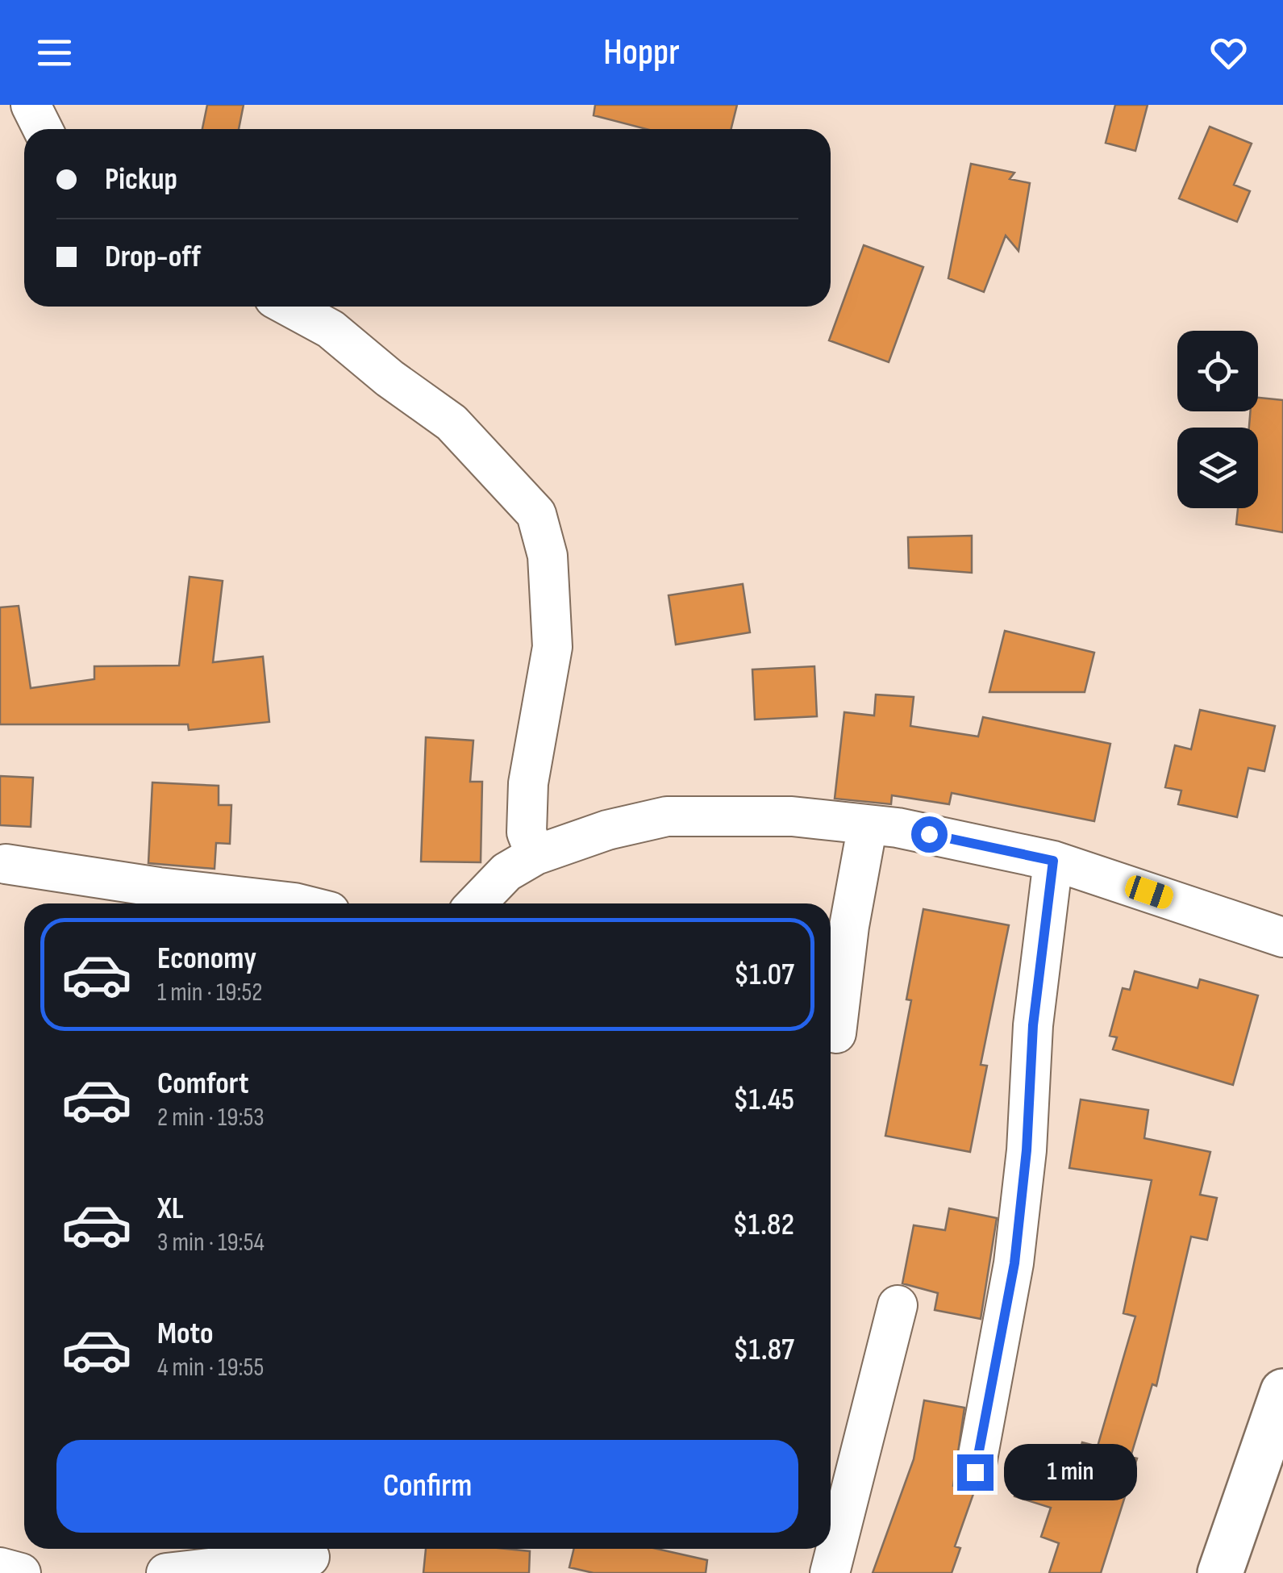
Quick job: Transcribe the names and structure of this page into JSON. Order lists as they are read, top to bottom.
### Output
{
  "page": {
    "header": "Hoppr",
    "banner": ["Pickup", "Drop-off"],
    "list": [
      {
        "name": "Economy",
        "note": "1 min · 19:52",
        "value": "$1.07"
      },
      {
        "name": "Comfort",
        "note": "2 min · 19:53",
        "value": "$1.45"
      },
      {
        "name": "XL",
        "note": "3 min · 19:54",
        "value": "$1.82"
      },
      {
        "name": "Moto",
        "note": "4 min · 19:55",
        "value": "$1.87"
      }
    ],
    "buttons": "Confirm",
    "bubble": "1 min"
  }
}
